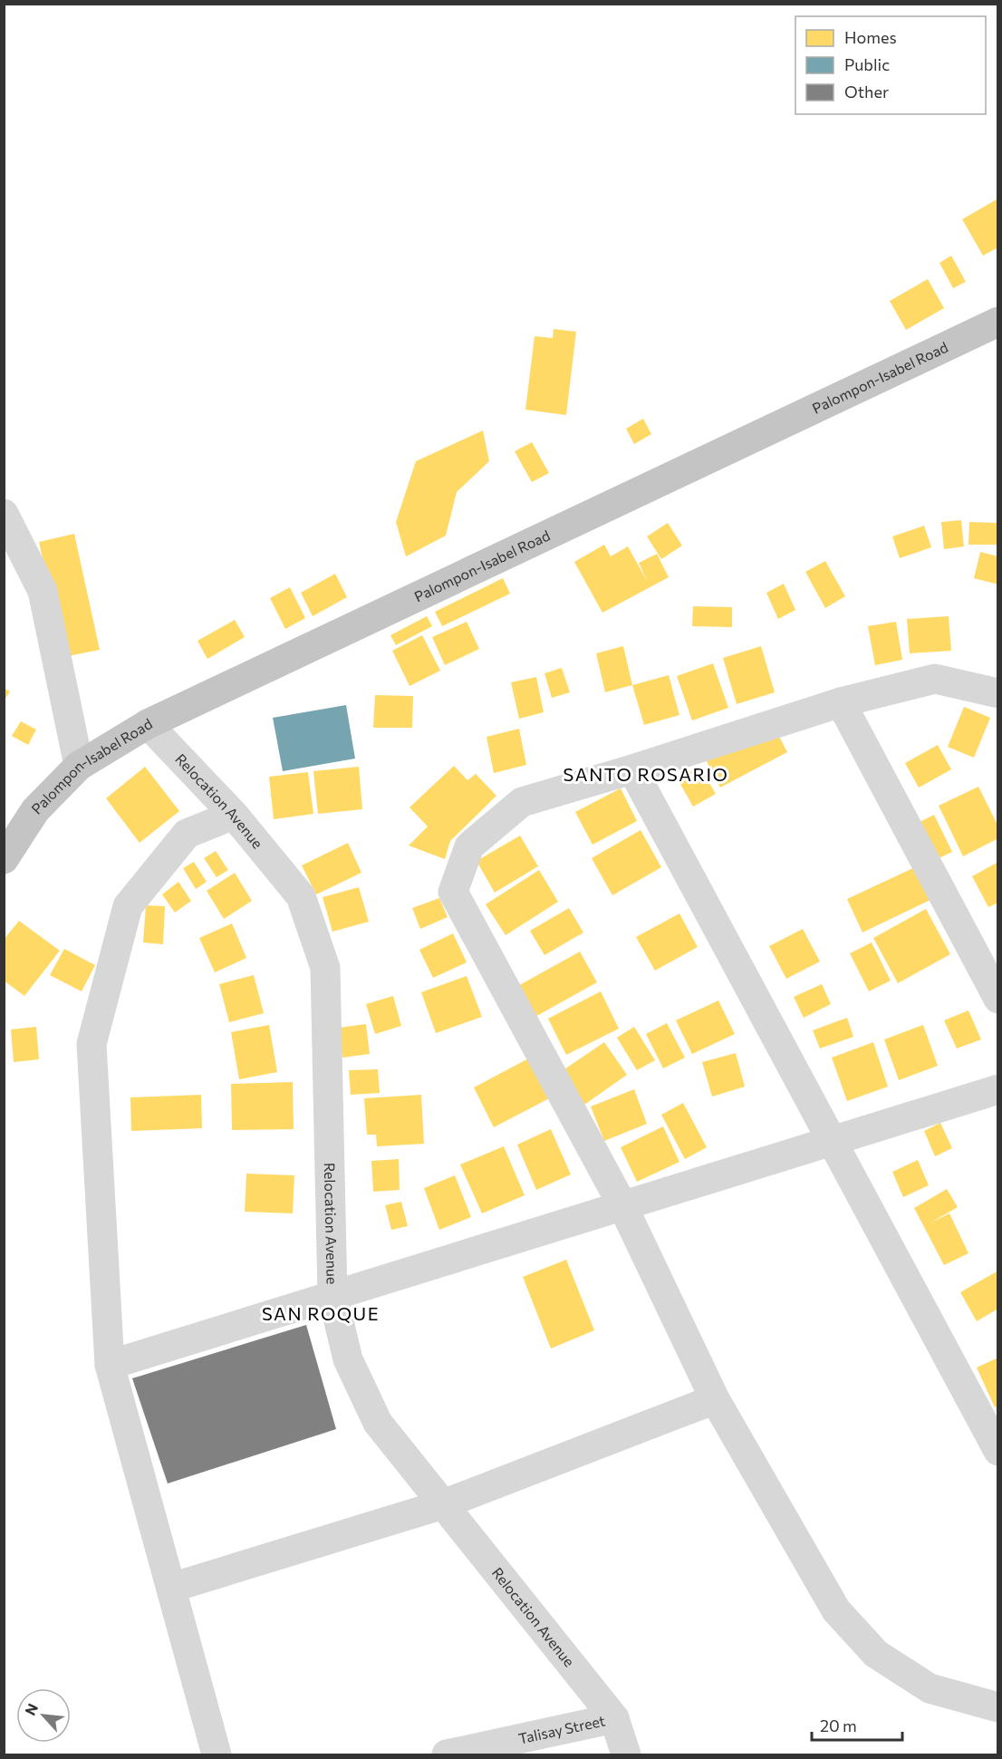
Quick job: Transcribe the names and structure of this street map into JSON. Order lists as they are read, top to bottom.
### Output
{
  "streets": {
    "highway": ["Palompon-Isabel Road"],
    "street": ["Relocation Avenue", "Talisay Street"]
  },
  "crossings": [
    ["Palompon-Isabel Road", "Relocation Avenue"],
    ["Relocation Avenue", "Talisay Street"]
  ],
  "districts": ["SANTO ROSARIO", "SAN ROQUE"],
  "legend": ["Homes", "Public", "Other"],
  "scale_bar": "20 m",
  "north": "top left"
}
